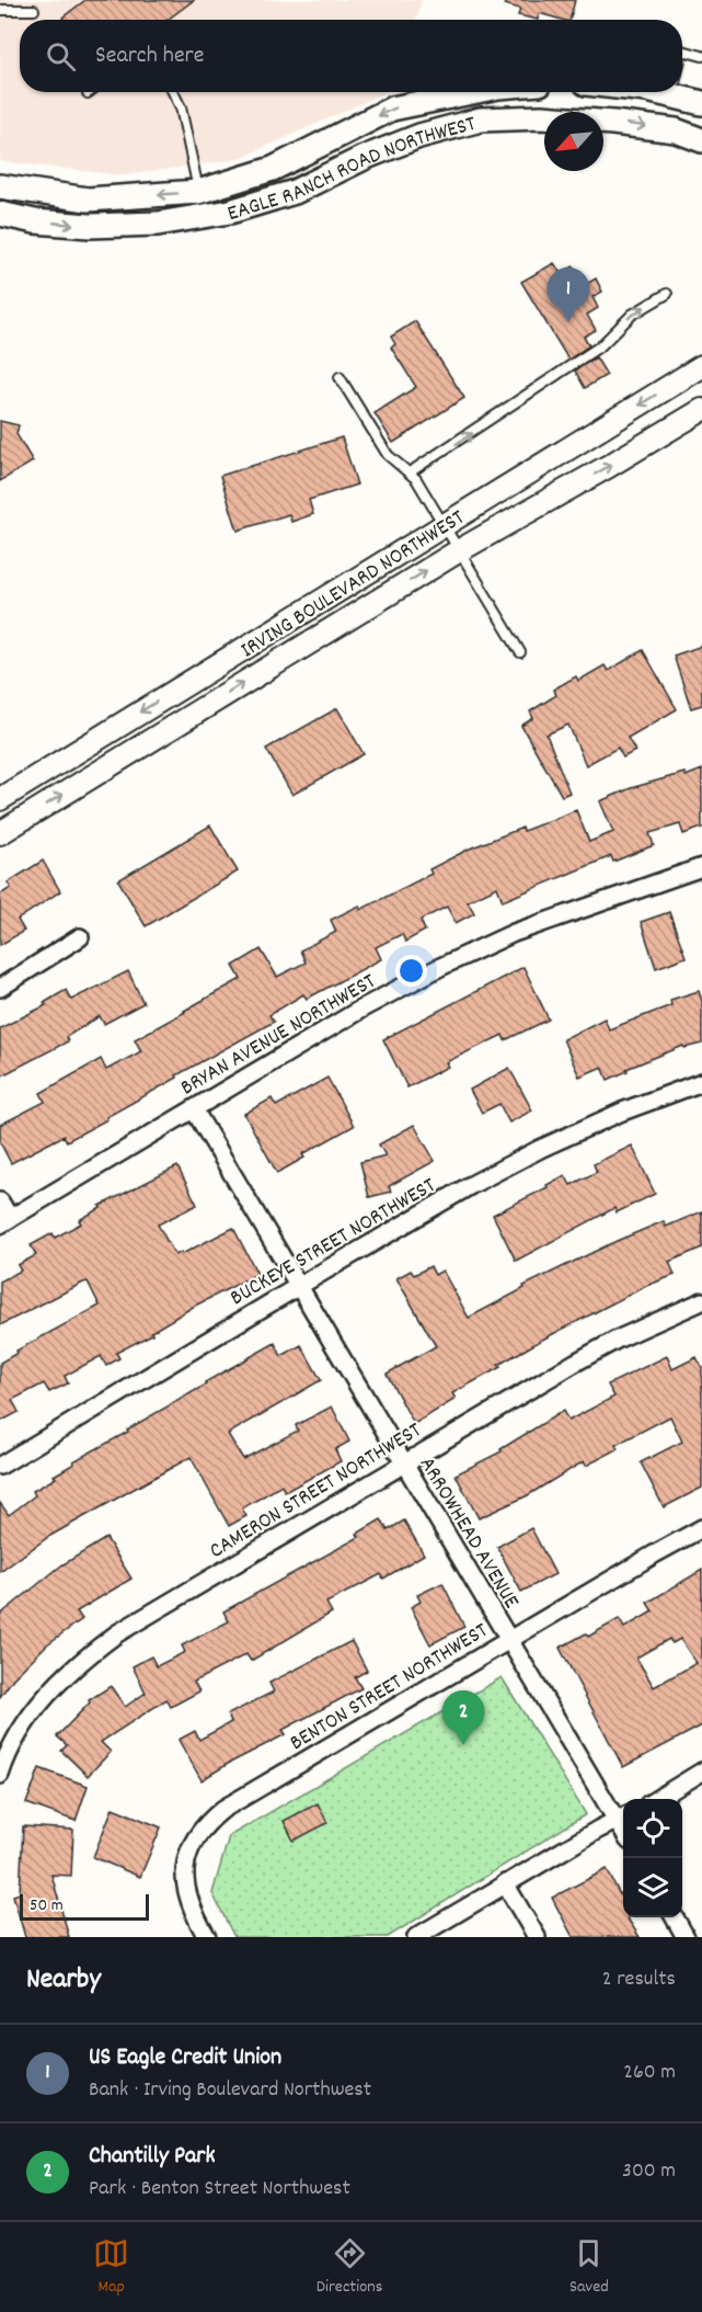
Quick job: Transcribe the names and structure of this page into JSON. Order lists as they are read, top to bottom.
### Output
{
  "streets": {
    "main road": ["EAGLE RANCH ROAD NORTHWEST"],
    "street": [
      "IRVING BOULEVARD NORTHWEST",
      "BRYAN AVENUE NORTHWEST",
      "BUCKEYE STREET NORTHWEST",
      "CAMERON STREET NORTHWEST",
      "ARROWHEAD AVENUE",
      "BENTON STREET NORTHWEST"
    ]
  },
  "crossings": [
    ["BRYAN AVENUE NORTHWEST", "ARROWHEAD AVENUE"],
    ["BUCKEYE STREET NORTHWEST", "ARROWHEAD AVENUE"],
    ["CAMERON STREET NORTHWEST", "ARROWHEAD AVENUE"],
    ["ARROWHEAD AVENUE", "BENTON STREET NORTHWEST"]
  ],
  "scale_bar": "50 m",
  "north": "bottom left",
  "page": {
    "search": "Search here",
    "pins": ["1", "2"],
    "scale": "50 m",
    "heading": ["Nearby", "2 results"],
    "list": [
      {
        "mark": "1",
        "name": "US Eagle Credit Union",
        "note": "Bank · Irving Boulevard Northwest",
        "value": "260 m"
      },
      {
        "mark": "2",
        "name": "Chantilly Park",
        "note": "Park · Benton Street Northwest",
        "value": "300 m"
      }
    ],
    "nav": ["Map", "Directions", "Saved"]
  }
}
